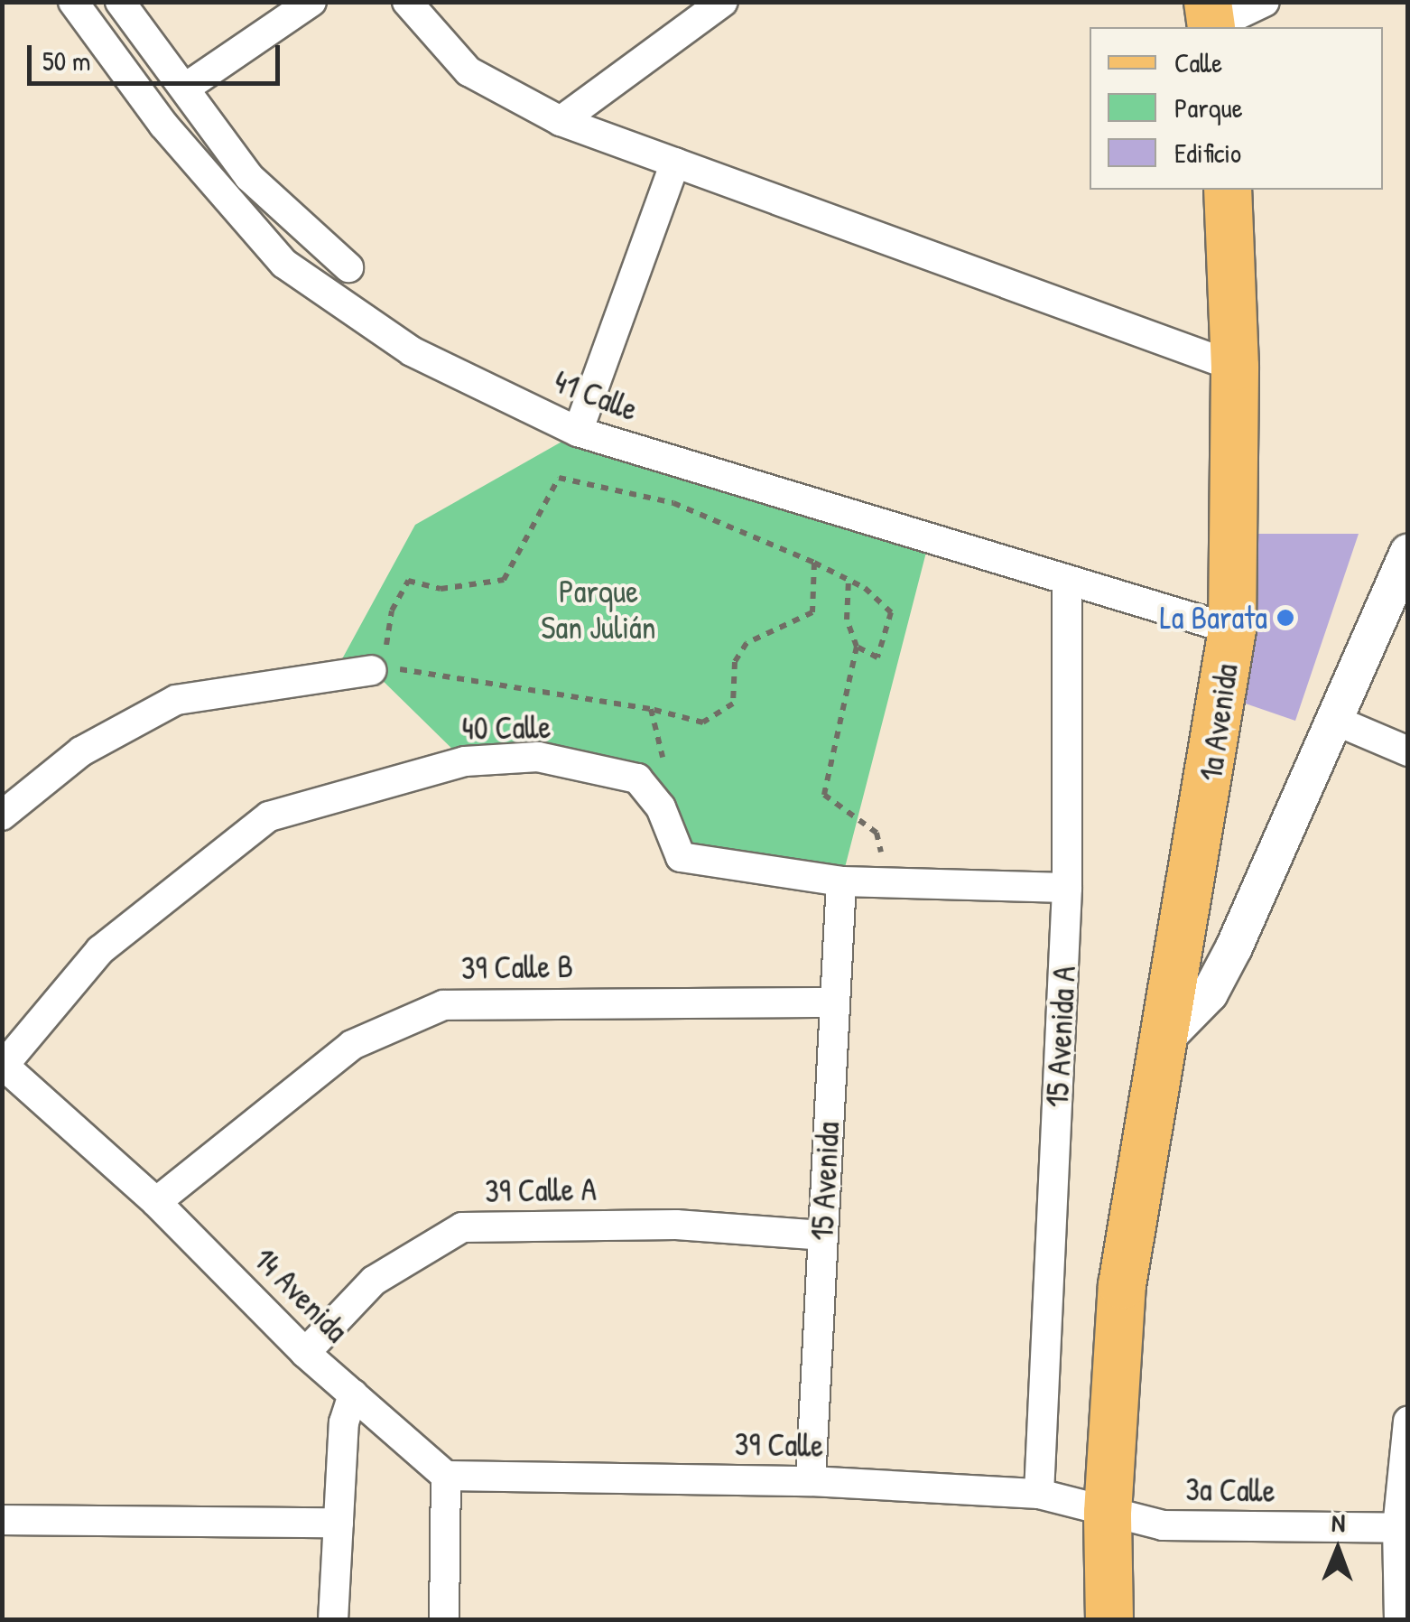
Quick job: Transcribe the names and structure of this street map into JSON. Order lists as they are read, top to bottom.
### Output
{
  "streets": {
    "main road": ["1a Avenida"],
    "street": [
      "41 Calle",
      "40 Calle",
      "39 Calle B",
      "15 Avenida A",
      "15 Avenida",
      "39 Calle A",
      "14 Avenida",
      "39 Calle",
      "3a Calle"
    ]
  },
  "crossings": [
    ["41 Calle", "1a Avenida"],
    ["41 Calle", "15 Avenida A"],
    ["40 Calle", "15 Avenida A"],
    ["40 Calle", "15 Avenida"],
    ["40 Calle", "14 Avenida"],
    ["39 Calle B", "15 Avenida"],
    ["39 Calle B", "14 Avenida"],
    ["15 Avenida A", "39 Calle"],
    ["15 Avenida", "39 Calle A"],
    ["15 Avenida", "39 Calle"],
    ["39 Calle A", "14 Avenida"],
    ["14 Avenida", "39 Calle"],
    ["39 Calle", "3a Calle"]
  ],
  "parks": ["Parque San Julián"],
  "places": ["La Barata"],
  "legend": ["Calle", "Parque", "Edificio"],
  "scale_bar": "50 m",
  "north": "top"
}
